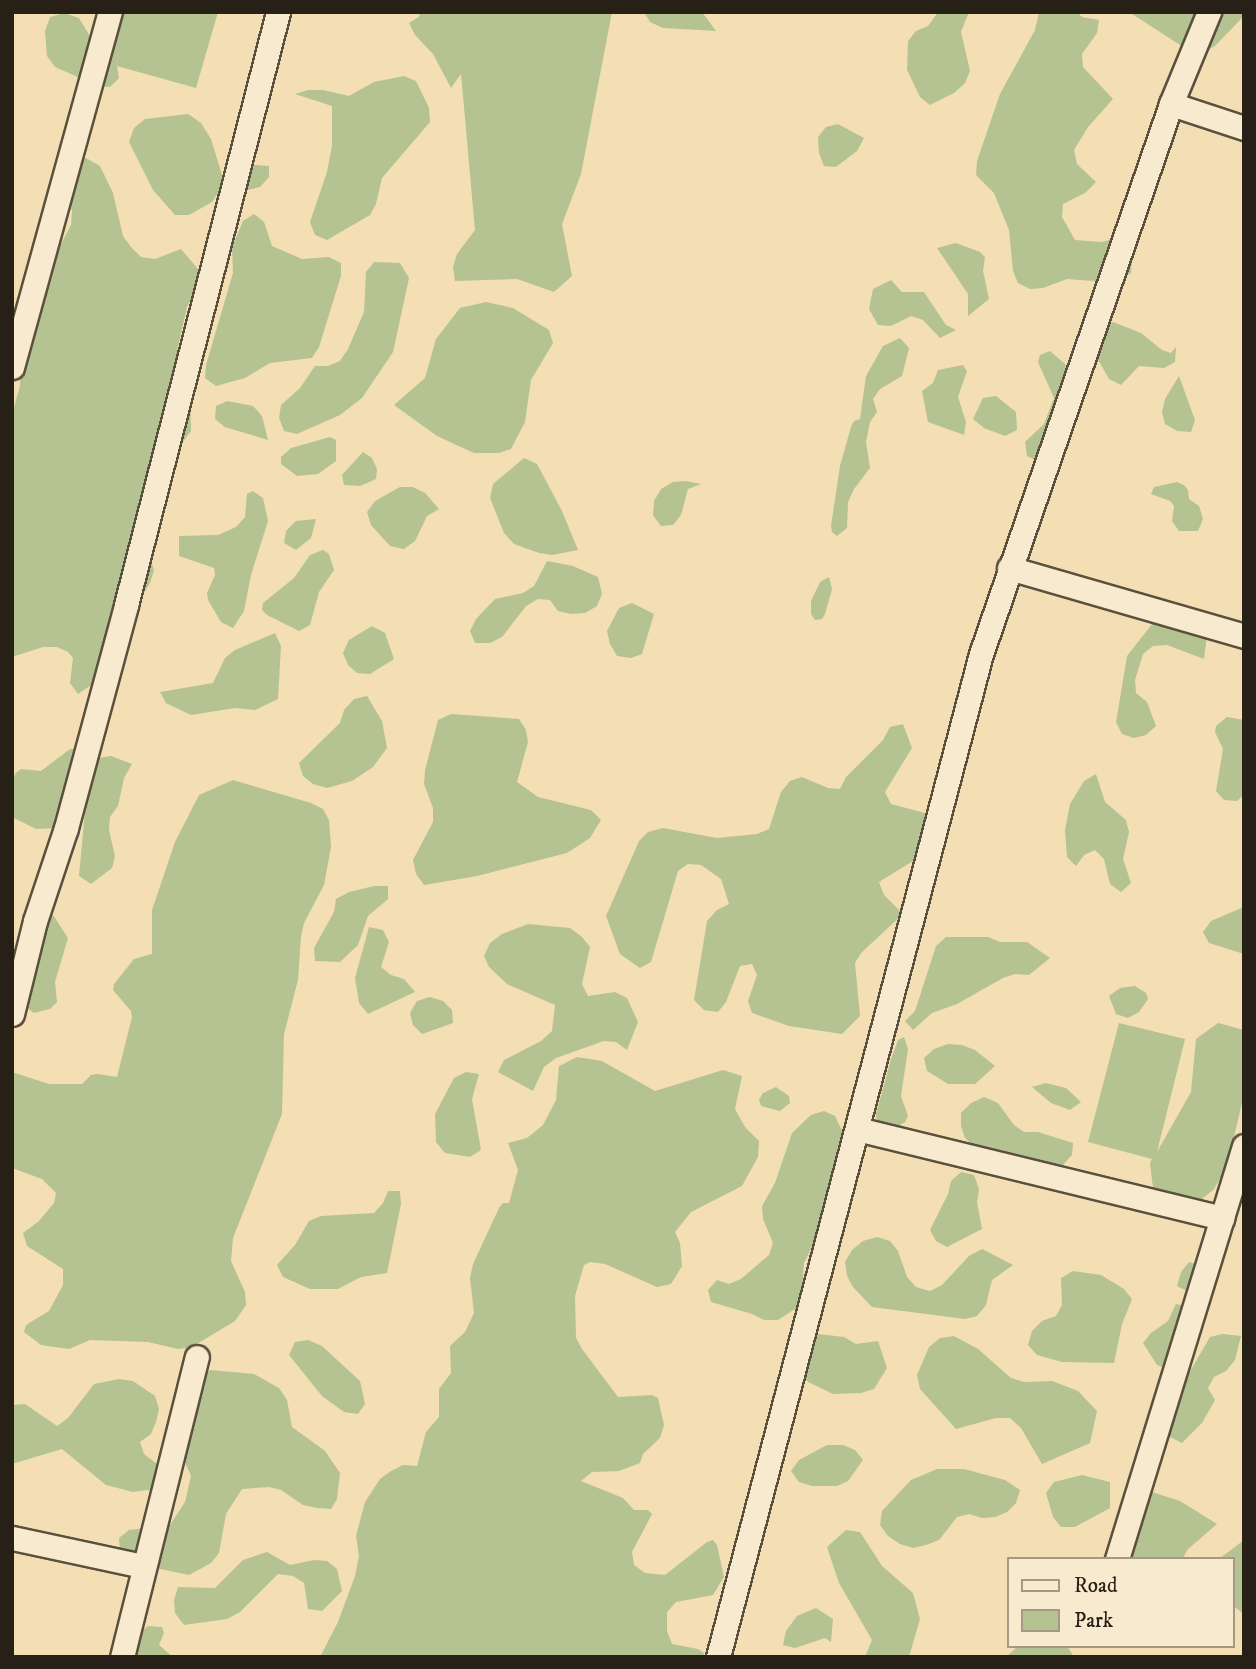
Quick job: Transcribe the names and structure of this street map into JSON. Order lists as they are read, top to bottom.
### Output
{
  "legend": ["Road", "Park"]
}
